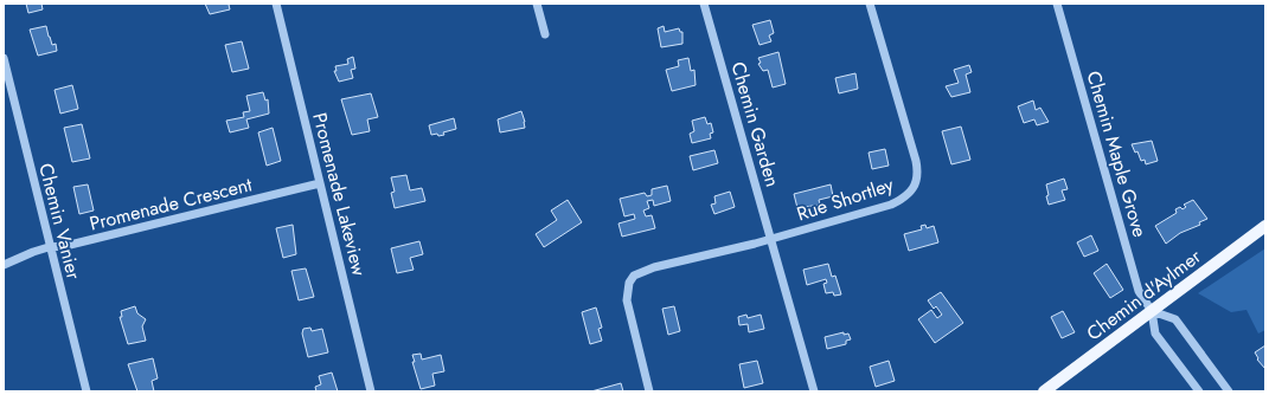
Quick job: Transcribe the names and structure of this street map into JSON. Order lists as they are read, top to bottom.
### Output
{
  "streets": {
    "main road": ["Chemin d'Aylmer"],
    "street": [
      "Chemin Garden",
      "Chemin Maple Grove",
      "Promenade Lakeview",
      "Rue Shortley",
      "Promenade Crescent",
      "Chemin Vanier"
    ]
  },
  "crossings": [
    ["Chemin Garden", "Rue Shortley"],
    ["Chemin Maple Grove", "Chemin d'Aylmer"],
    ["Promenade Lakeview", "Promenade Crescent"],
    ["Promenade Crescent", "Chemin Vanier"]
  ]
}
